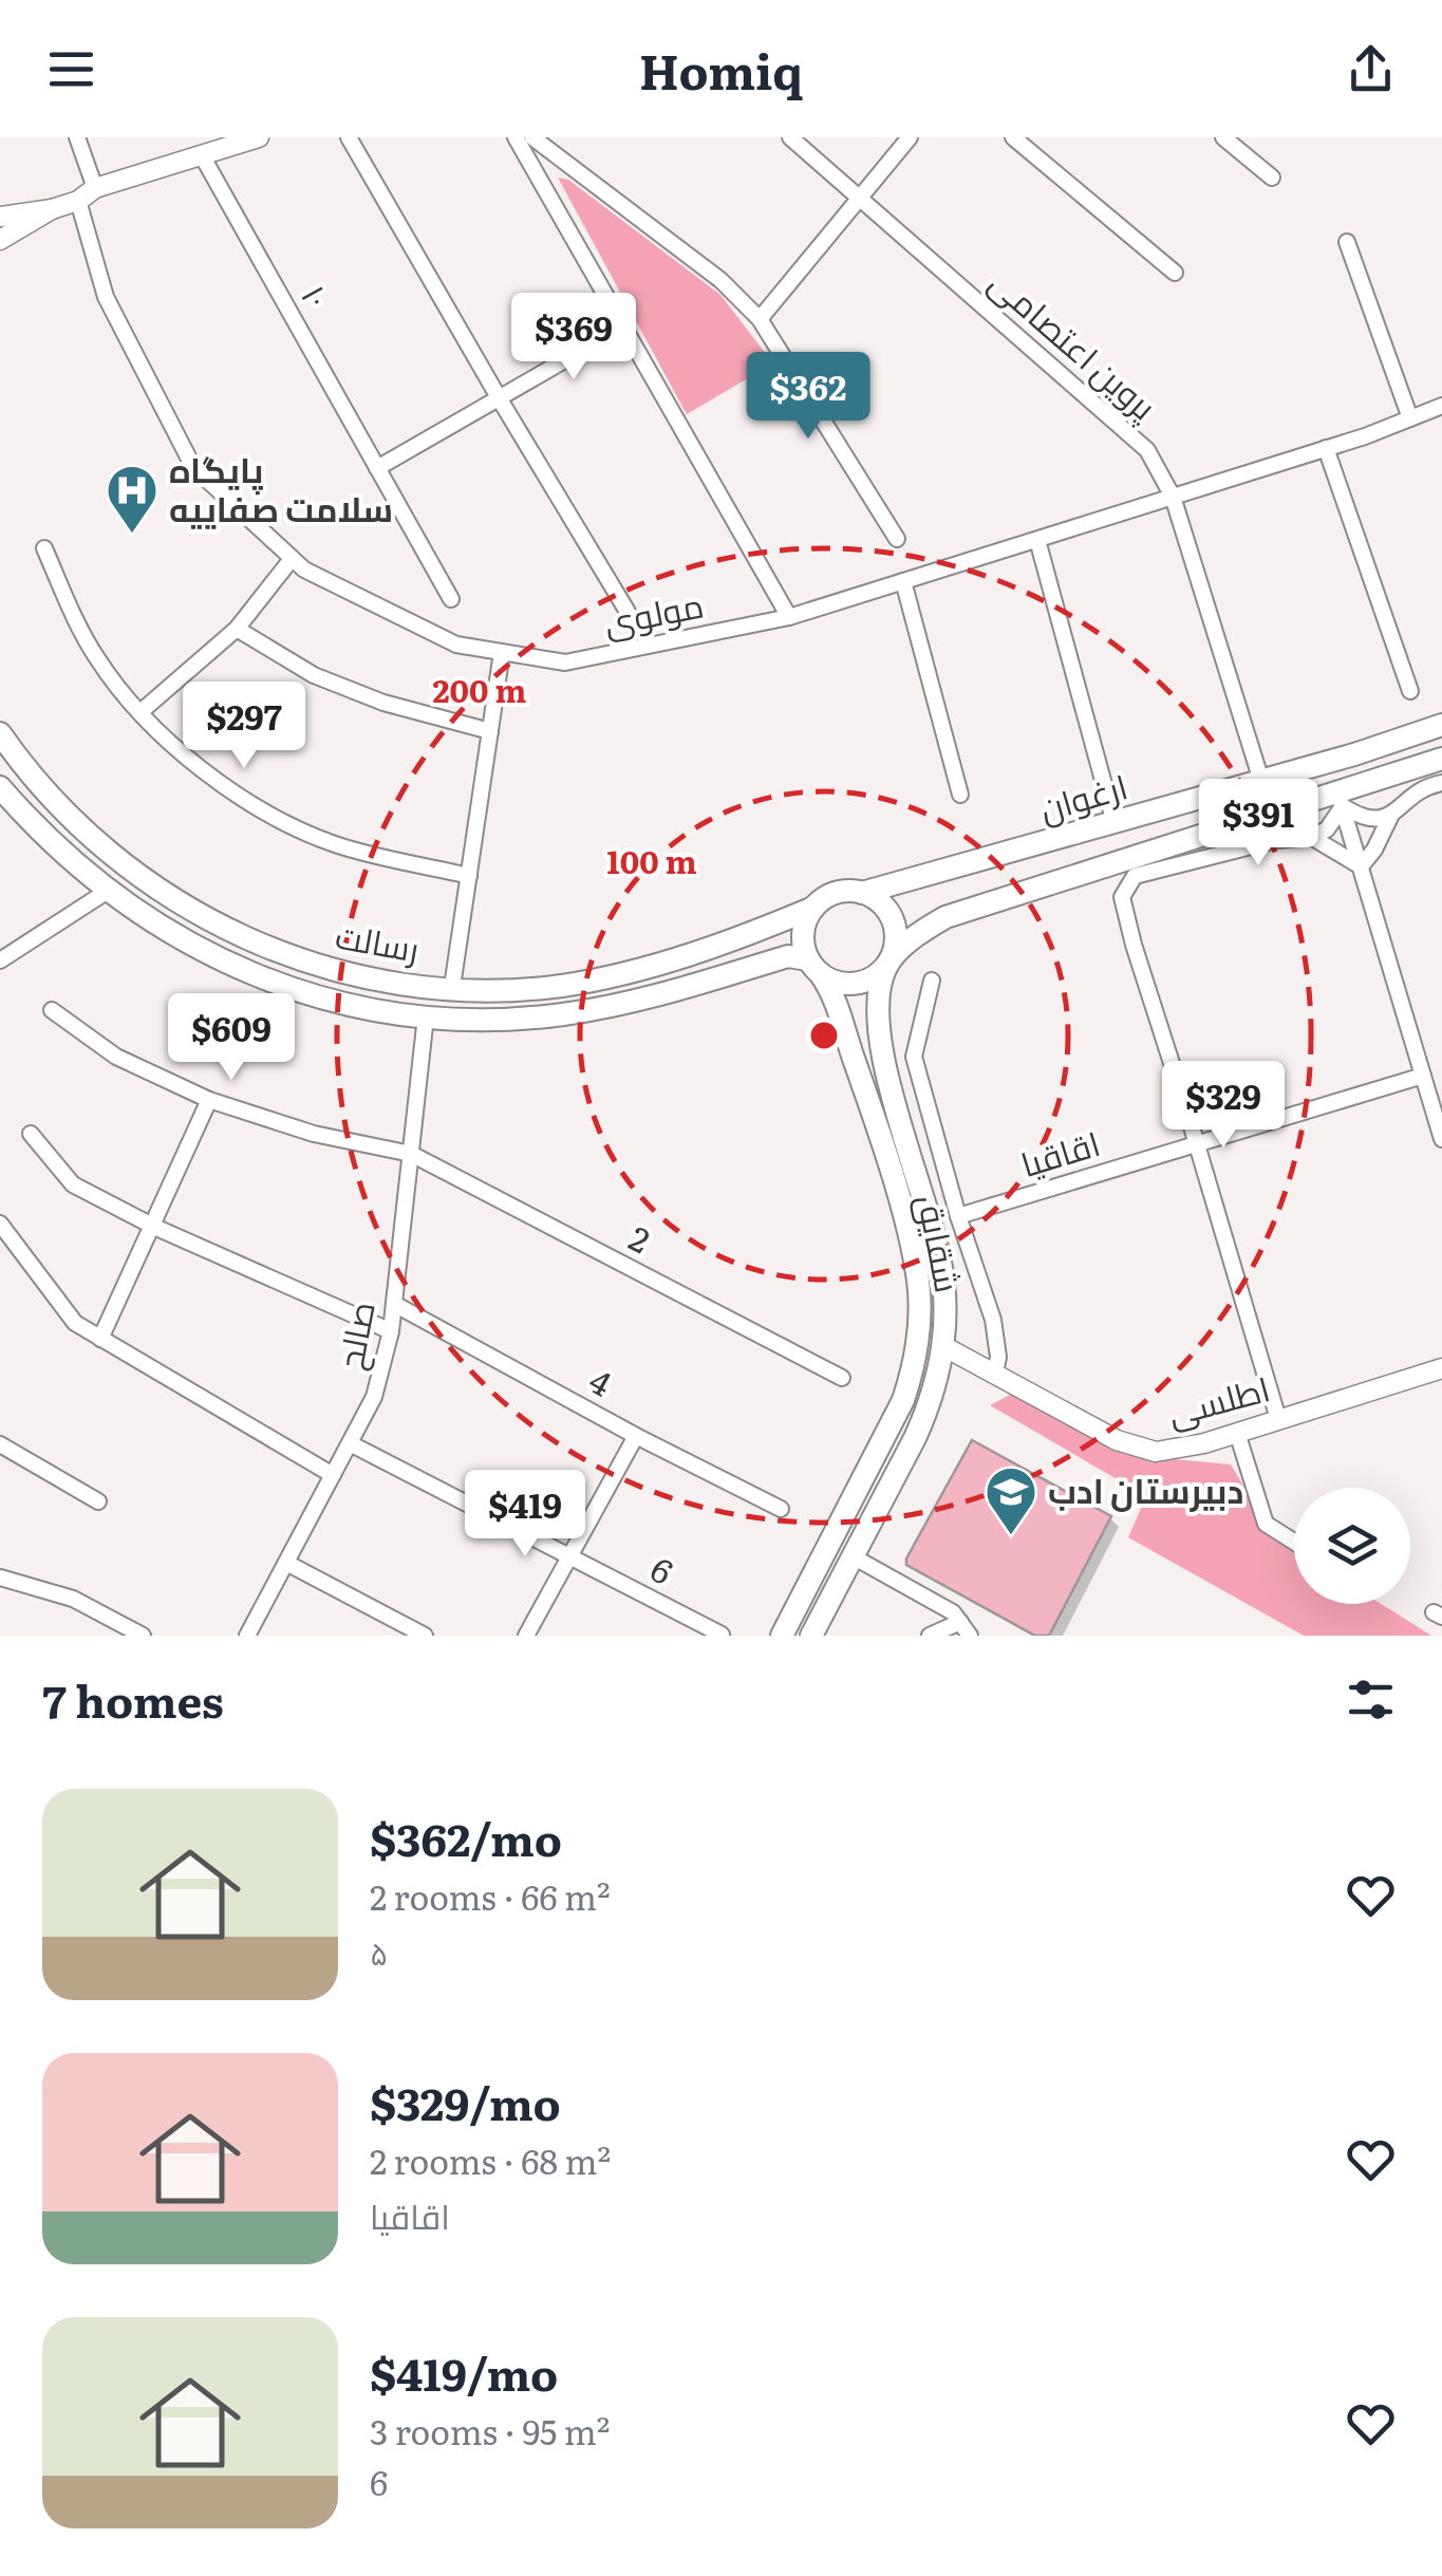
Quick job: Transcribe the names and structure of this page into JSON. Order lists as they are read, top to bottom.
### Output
{
  "streets": {
    "main road": ["ارغوان", "رسالت", "شقایق"],
    "street": [
      "۱۰",
      "پروین اعتصامی",
      "مولوی",
      "اقاقیا",
      "2",
      "صالح",
      "4",
      "اطلسی",
      "6"
    ]
  },
  "crossings": [
    ["پروین اعتصامی", "مولوی"],
    ["پروین اعتصامی", "ارغوان"],
    ["ارغوان", "رسالت"],
    ["ارغوان", "شقایق"],
    ["رسالت", "شقایق"],
    ["رسالت", "صالح"],
    ["2", "صالح"],
    ["شقایق", "اطلسی"],
    ["صالح", "4"],
    ["صالح", "6"]
  ],
  "places": {
    "hospital": ["پایگاه سلامت صفاییه"],
    "school or university": ["دبیرستان ادب"]
  },
  "page": {
    "header": "Homiq",
    "price": [
      "$369",
      "$362",
      "$297",
      "$391",
      "$609",
      "$329",
      "$419"
    ],
    "heading": "7 homes",
    "list": [
      {
        "name": "$362/mo",
        "note": "2 rooms · 66 m² · ۵"
      },
      {
        "name": "$329/mo",
        "note": "2 rooms · 68 m² · اقاقیا"
      },
      {
        "name": "$419/mo",
        "note": "3 rooms · 95 m² · 6"
      }
    ]
  },
  "rings": ["200 m", "100 m"]
}
